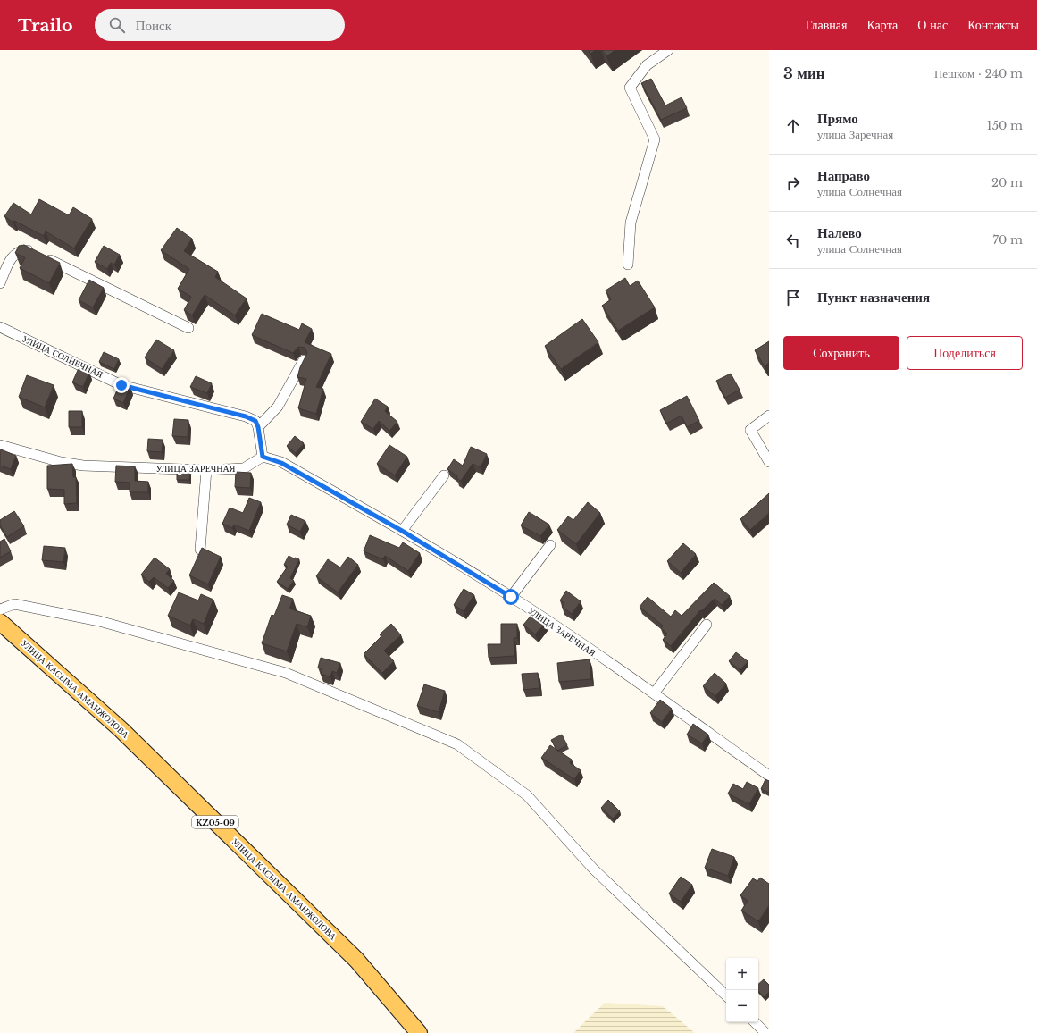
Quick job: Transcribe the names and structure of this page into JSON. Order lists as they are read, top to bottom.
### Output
{
  "streets": {
    "main road": ["УЛИЦА КАСЫМА АМАНЖОЛОВА", "KZ05-09"],
    "street": ["УЛИЦА СОЛНЕЧНАЯ", "УЛИЦА ЗАРЕЧНАЯ"]
  },
  "page": {
    "header": "Trailo",
    "search": "Поиск",
    "nav": [
      "Главная",
      "Карта",
      "О нас",
      "Контакты"
    ],
    "heading": ["3 мин", "Пешком · 240 m"],
    "list": [
      ["Прямо", "улица Заречная", "150 m"],
      ["Направо", "улица Солнечная", "20 m"],
      ["Налево", "улица Солнечная", "70 m"],
      "Пункт назначения"
    ],
    "buttons": ["Сохранить", "Поделиться"],
    "map_buttons": ["+", "−"]
  }
}
